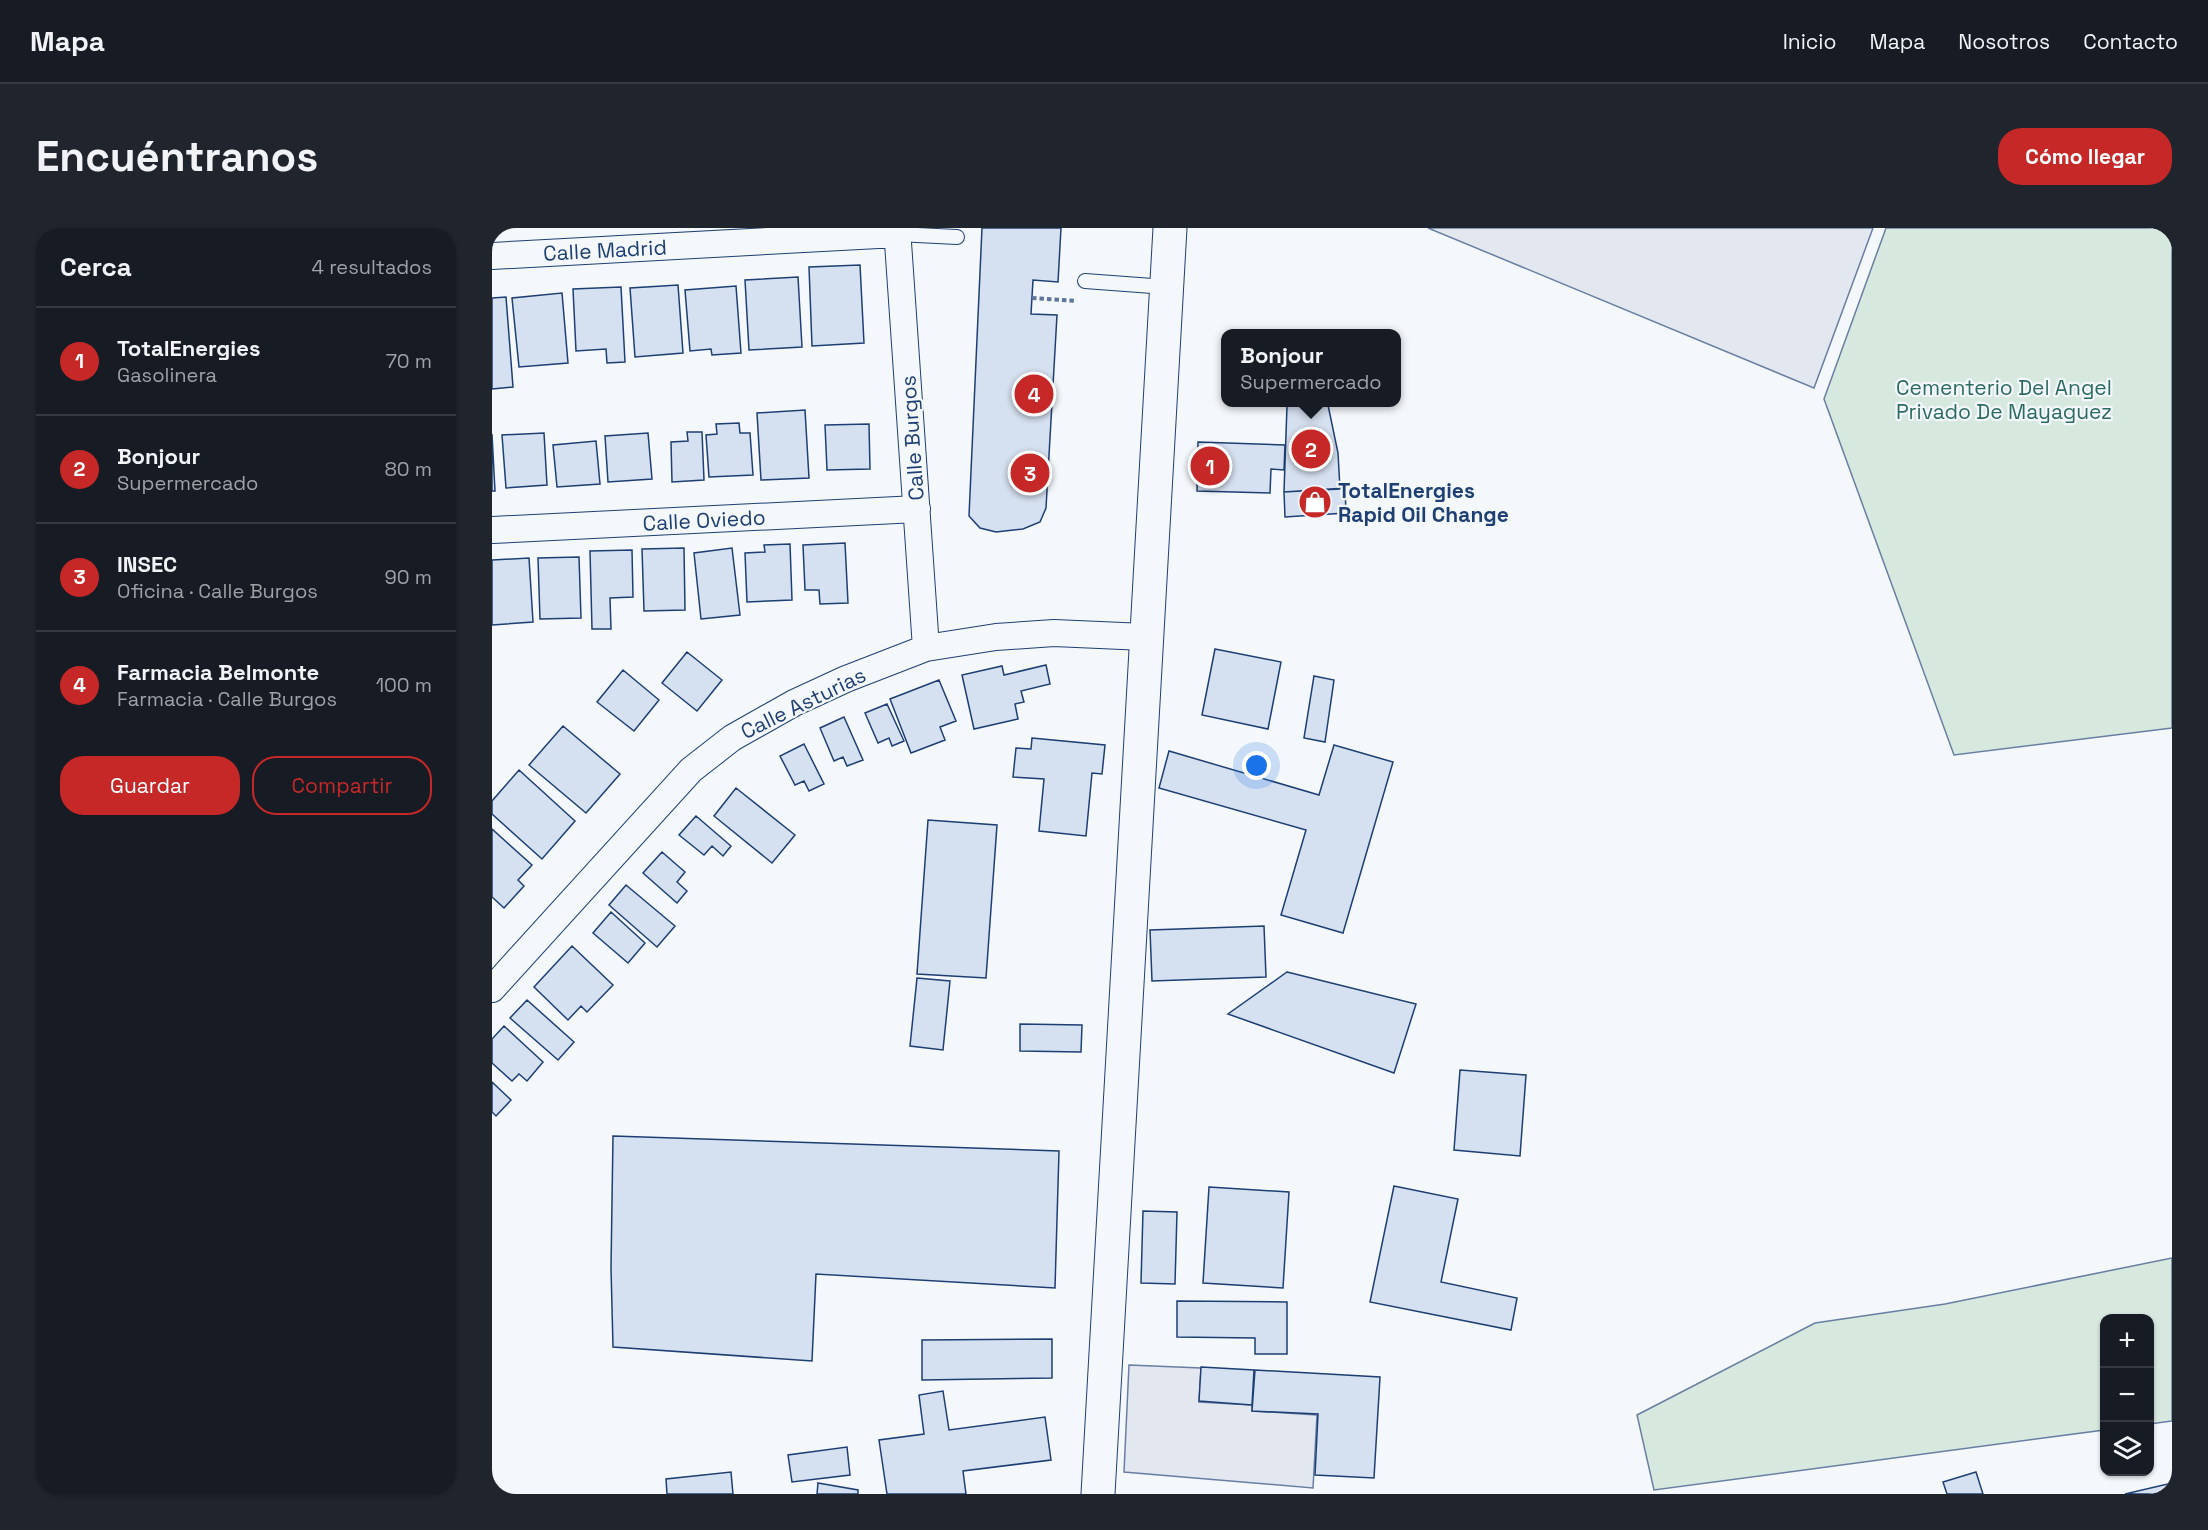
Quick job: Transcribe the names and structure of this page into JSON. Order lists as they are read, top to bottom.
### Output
{
  "streets": {
    "street": [
      "Calle Madrid",
      "Calle Burgos",
      "Calle Oviedo",
      "Calle Asturias"
    ]
  },
  "crossings": [
    ["Calle Madrid", "Calle Burgos"],
    ["Calle Burgos", "Calle Oviedo"],
    ["Calle Burgos", "Calle Asturias"]
  ],
  "parks": ["Cementerio Del Angel Privado De Mayaguez"],
  "places": {
    "shop": ["TotalEnergies Rapid Oil Change"]
  },
  "page": {
    "header": "Mapa",
    "nav": [
      "Inicio",
      "Mapa",
      "Nosotros",
      "Contacto"
    ],
    "buttons": [
      "Cómo llegar",
      ["Guardar", "Compartir"]
    ],
    "title": "Encuéntranos",
    "heading": ["Cerca", "4 resultados"],
    "list": [
      {
        "mark": "1",
        "name": "TotalEnergies",
        "note": "Gasolinera",
        "value": "70 m"
      },
      {
        "mark": "2",
        "name": "Bonjour",
        "note": "Supermercado",
        "value": "80 m"
      },
      {
        "mark": "3",
        "name": "INSEC",
        "note": "Oficina · Calle Burgos",
        "value": "90 m"
      },
      {
        "mark": "4",
        "name": "Farmacia Belmonte",
        "note": "Farmacia · Calle Burgos",
        "value": "100 m"
      }
    ],
    "popup": ["Bonjour", "Supermercado"],
    "pins": [
      "4",
      "2",
      "1",
      "3"
    ],
    "map_buttons": ["+", "−"]
  }
}
